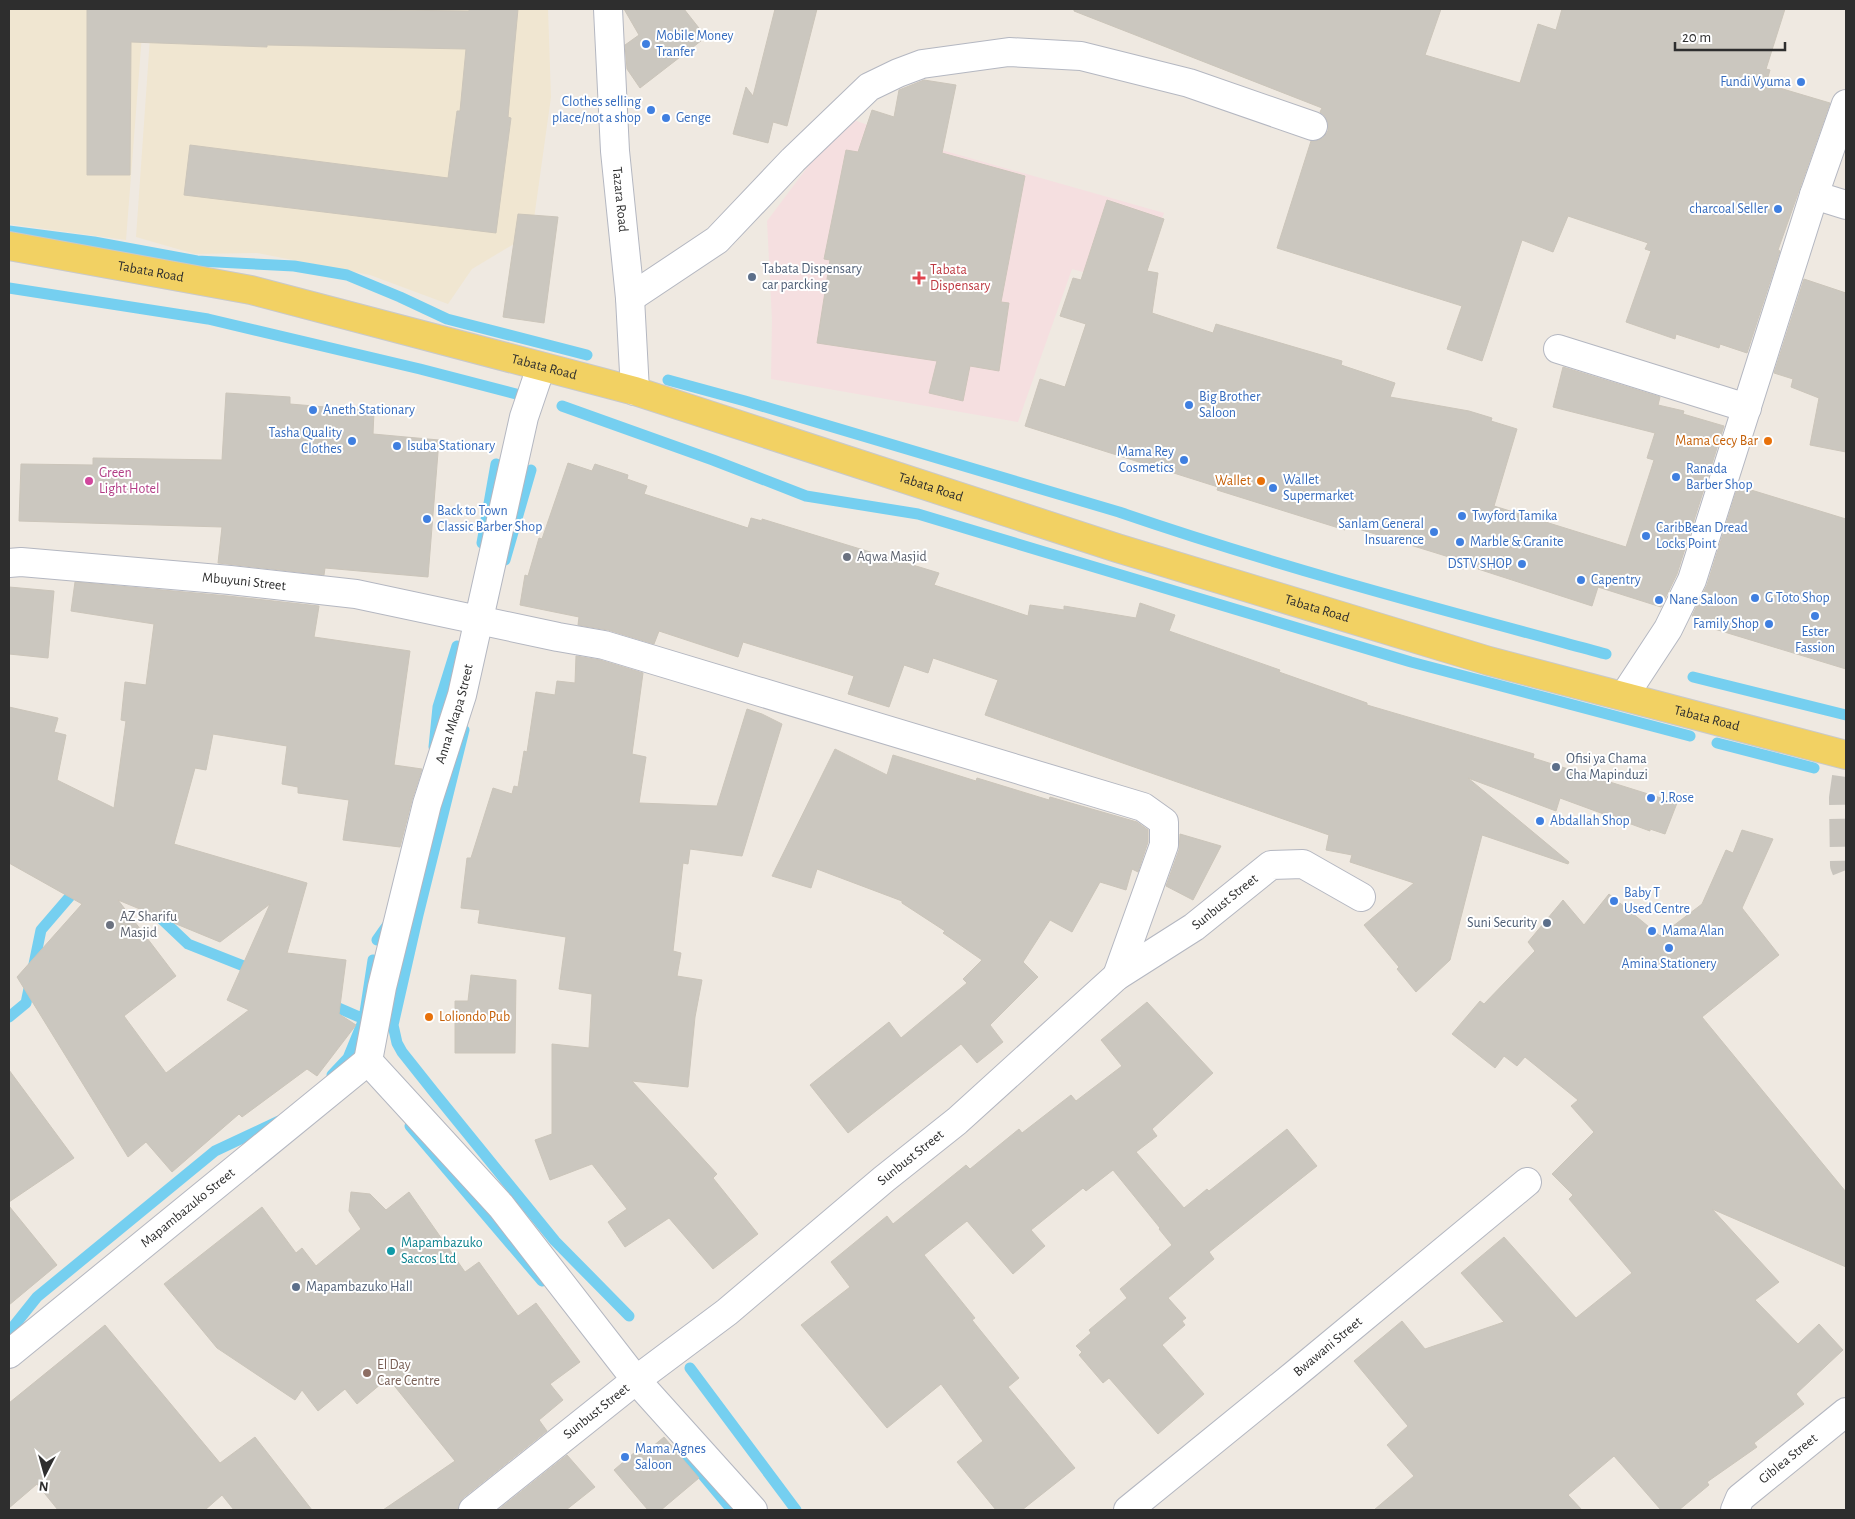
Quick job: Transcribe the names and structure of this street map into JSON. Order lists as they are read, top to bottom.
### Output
{
  "streets": {
    "main road": ["Tabata Road"],
    "street": [
      "Tazara Road",
      "Mbuyuni Street",
      "Anna Mkapa Street",
      "Sunbust Street",
      "Mapambazuko Street",
      "Bwawani Street",
      "Giblea Street"
    ]
  },
  "crossings": [
    ["Tazara Road", "Tabata Road"],
    ["Tabata Road", "Anna Mkapa Street"],
    ["Mbuyuni Street", "Anna Mkapa Street"],
    ["Mbuyuni Street", "Sunbust Street"],
    ["Anna Mkapa Street", "Mapambazuko Street"]
  ],
  "places": {
    "other": [
      "Mobile Money Tranfer",
      "Fundi Vyuma",
      "Clothes selling place/not a shop",
      "Genge",
      "charcoal Seller",
      "Tabata Dispensary car parcking",
      "Big Brother Saloon",
      "Aneth Stationary",
      "Tasha Quality Clothes",
      "Mama Cecy Bar",
      "Isuba Stationary",
      "Mama Rey Cosmetics",
      "Ranada Barber Shop",
      "Green Light Hotel",
      "Wallet",
      "Wallet Supermarket",
      "Twyford Tamika",
      "Back to Town Classic Barber Shop",
      "Sanlam General Insuarence",
      "CaribBean Dread Locks Point",
      "Marble & Granite",
      "Aqwa Masjid",
      "DSTV SHOP",
      "Capentry",
      "G Toto Shop",
      "Nane Saloon",
      "Ester Fassion",
      "Family Shop",
      "Ofisi ya Chama Cha Mapinduzi",
      "J.Rose",
      "Abdallah Shop",
      "Baby T Used Centre",
      "Suni Security",
      "AZ Sharifu Masjid",
      "Mama Alan",
      "Amina Stationery",
      "Loliondo Pub",
      "Mapambazuko Saccos Ltd",
      "Mapambazuko Hall",
      "El Day Care Centre",
      "Mama Agnes Saloon"
    ],
    "health": ["Tabata Dispensary"]
  },
  "scale_bar": "20 m",
  "north": "bottom"
}
